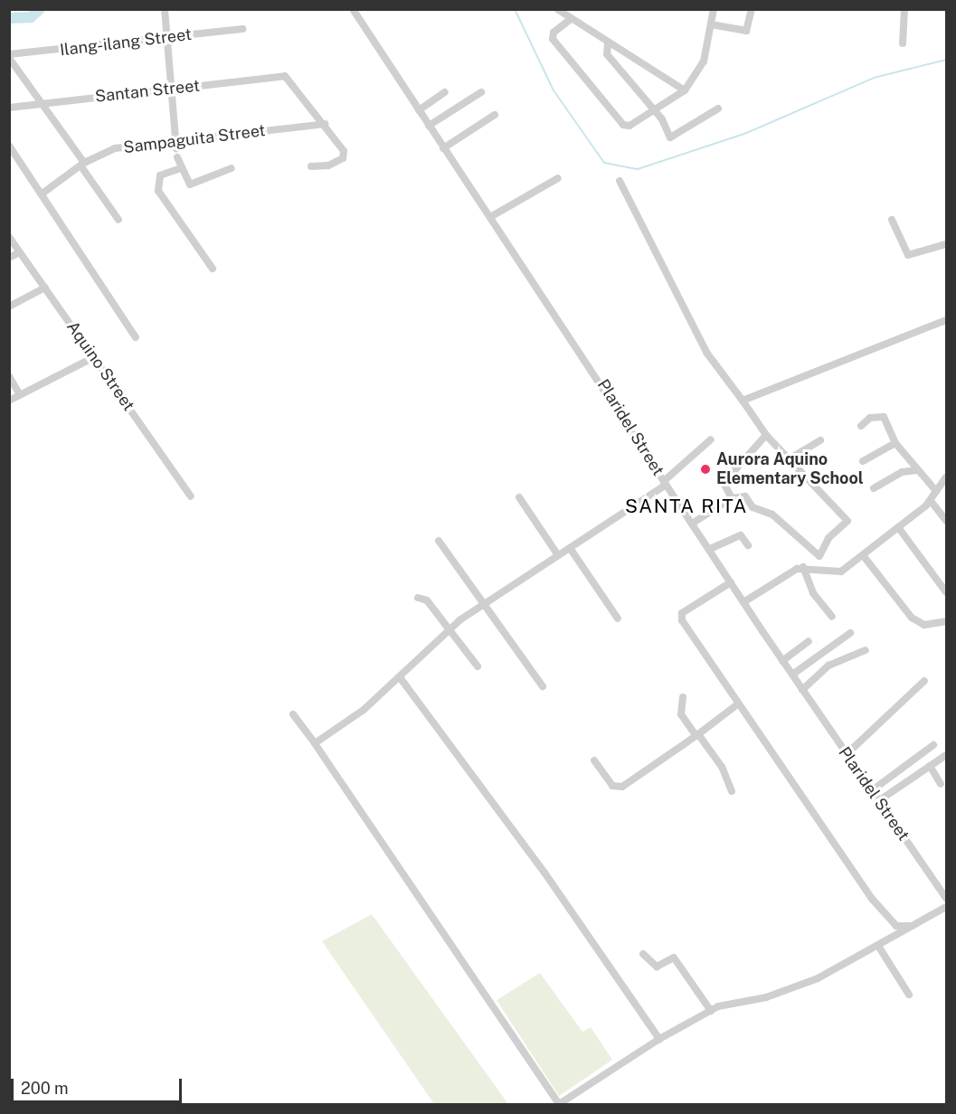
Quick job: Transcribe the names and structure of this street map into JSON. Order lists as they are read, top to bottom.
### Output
{
  "streets": {
    "street": [
      "Ilang-ilang Street",
      "Santan Street",
      "Sampaguita Street",
      "Aquino Street",
      "Plaridel Street"
    ]
  },
  "crossings": [
    ["Santan Street", "Sampaguita Street"]
  ],
  "districts": ["SANTA RITA"],
  "places": ["Aurora Aquino Elementary School"],
  "scale_bar": "200 m"
}
